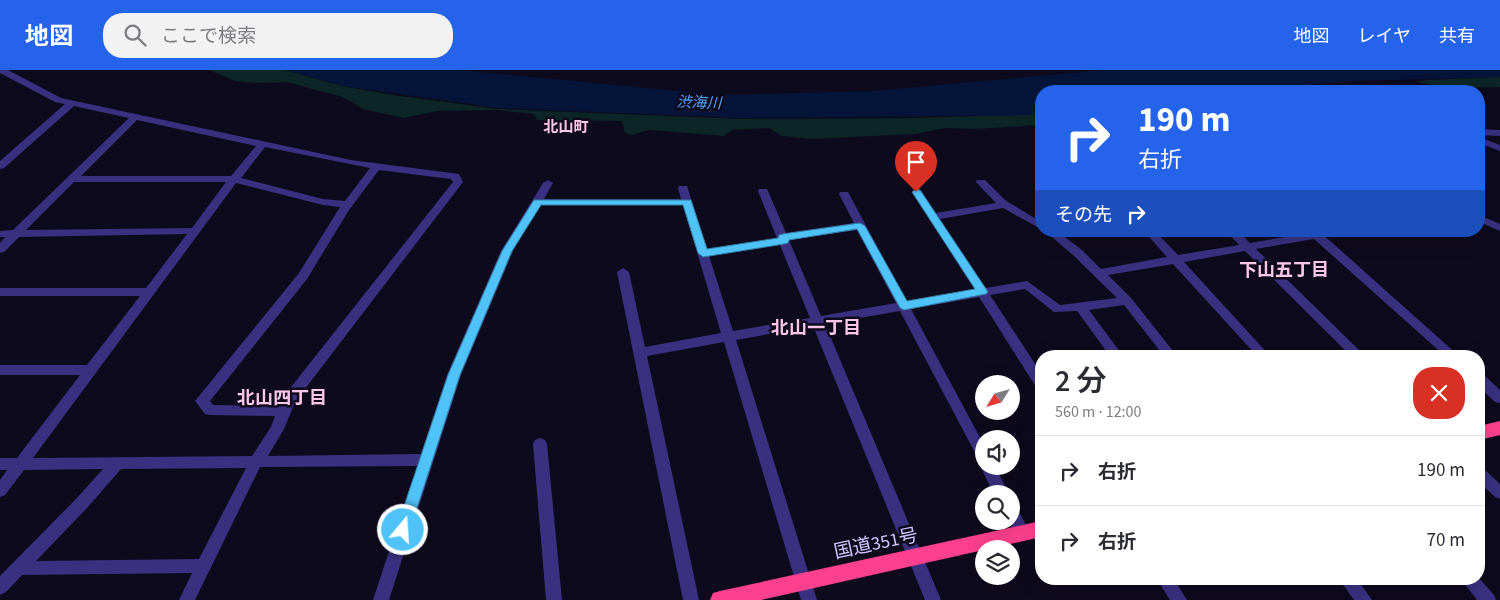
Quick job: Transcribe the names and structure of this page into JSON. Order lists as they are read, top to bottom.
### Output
{
  "streets": {
    "highway": ["国道351号"]
  },
  "districts": [
    "北山町",
    "下山五丁目",
    "北山一丁目",
    "北山四丁目"
  ],
  "water": ["渋海川"],
  "north": "bottom left",
  "page": {
    "header": "地図",
    "search": "ここで検索",
    "nav": ["地図", "レイヤ", "共有"],
    "turn": ["190 m", "右折"],
    "then": "その先",
    "heading": ["2 分", "560 m · 12:00"],
    "list": [
      {
        "name": "右折",
        "value": "190 m"
      },
      {
        "name": "右折",
        "value": "70 m"
      }
    ]
  }
}
